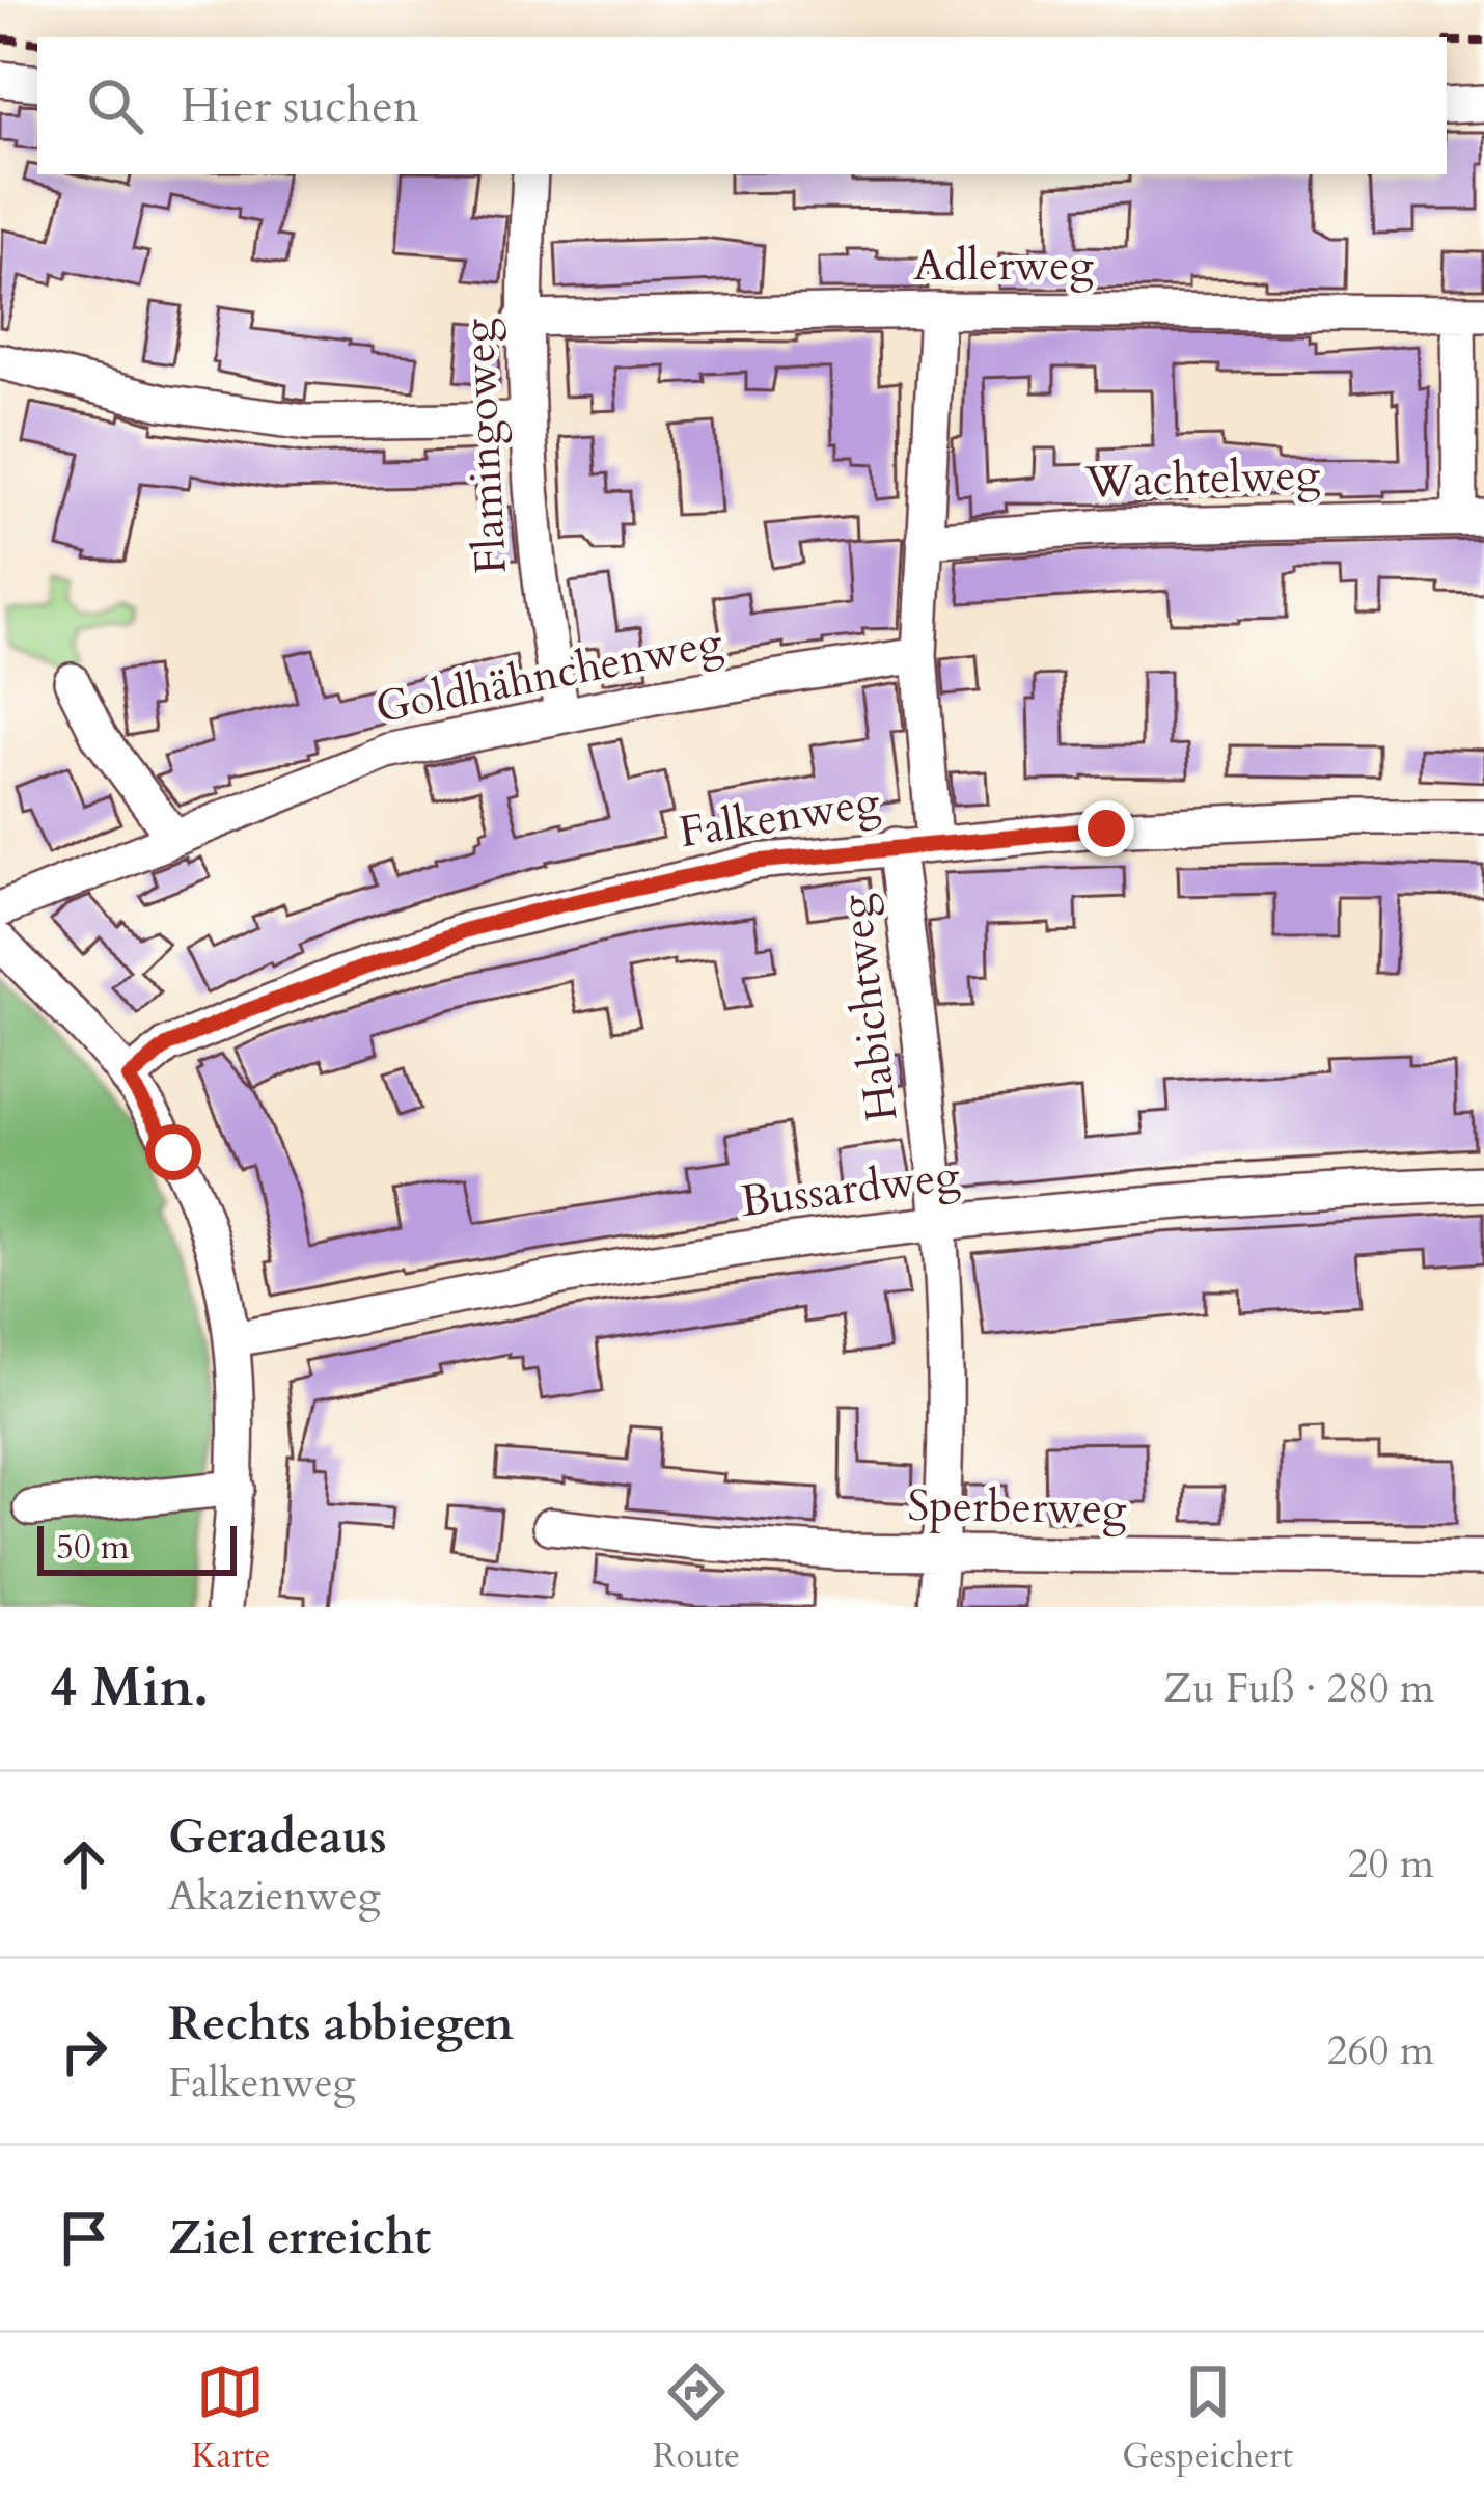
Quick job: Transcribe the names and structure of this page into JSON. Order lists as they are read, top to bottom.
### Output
{
  "streets": {
    "street": [
      "Adlerweg",
      "Flamingoweg",
      "Wachtelweg",
      "Goldhähnchenweg",
      "Falkenweg",
      "Habichtweg",
      "Bussardweg",
      "Sperberweg"
    ]
  },
  "crossings": [
    ["Adlerweg", "Flamingoweg"],
    ["Flamingoweg", "Goldhähnchenweg"],
    ["Falkenweg", "Habichtweg"],
    ["Habichtweg", "Bussardweg"],
    ["Habichtweg", "Sperberweg"]
  ],
  "scale_bar": "50 m",
  "page": {
    "search": "Hier suchen",
    "scale": "50 m",
    "heading": ["4 Min.", "Zu Fuß · 280 m"],
    "list": [
      ["Geradeaus", "Akazienweg", "20 m"],
      ["Rechts abbiegen", "Falkenweg", "260 m"],
      "Ziel erreicht"
    ],
    "nav": ["Karte", "Route", "Gespeichert"]
  }
}
